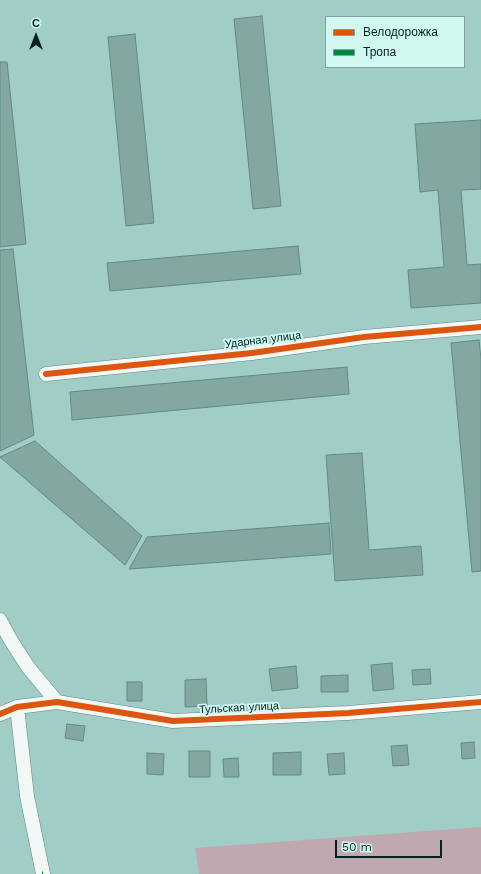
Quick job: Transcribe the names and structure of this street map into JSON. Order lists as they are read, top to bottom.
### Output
{
  "streets": {
    "street": ["Ударная улица", "Тульская улица"]
  },
  "legend": ["Велодорожка", "Тропа"],
  "scale_bar": "50 m",
  "north": "top"
}
